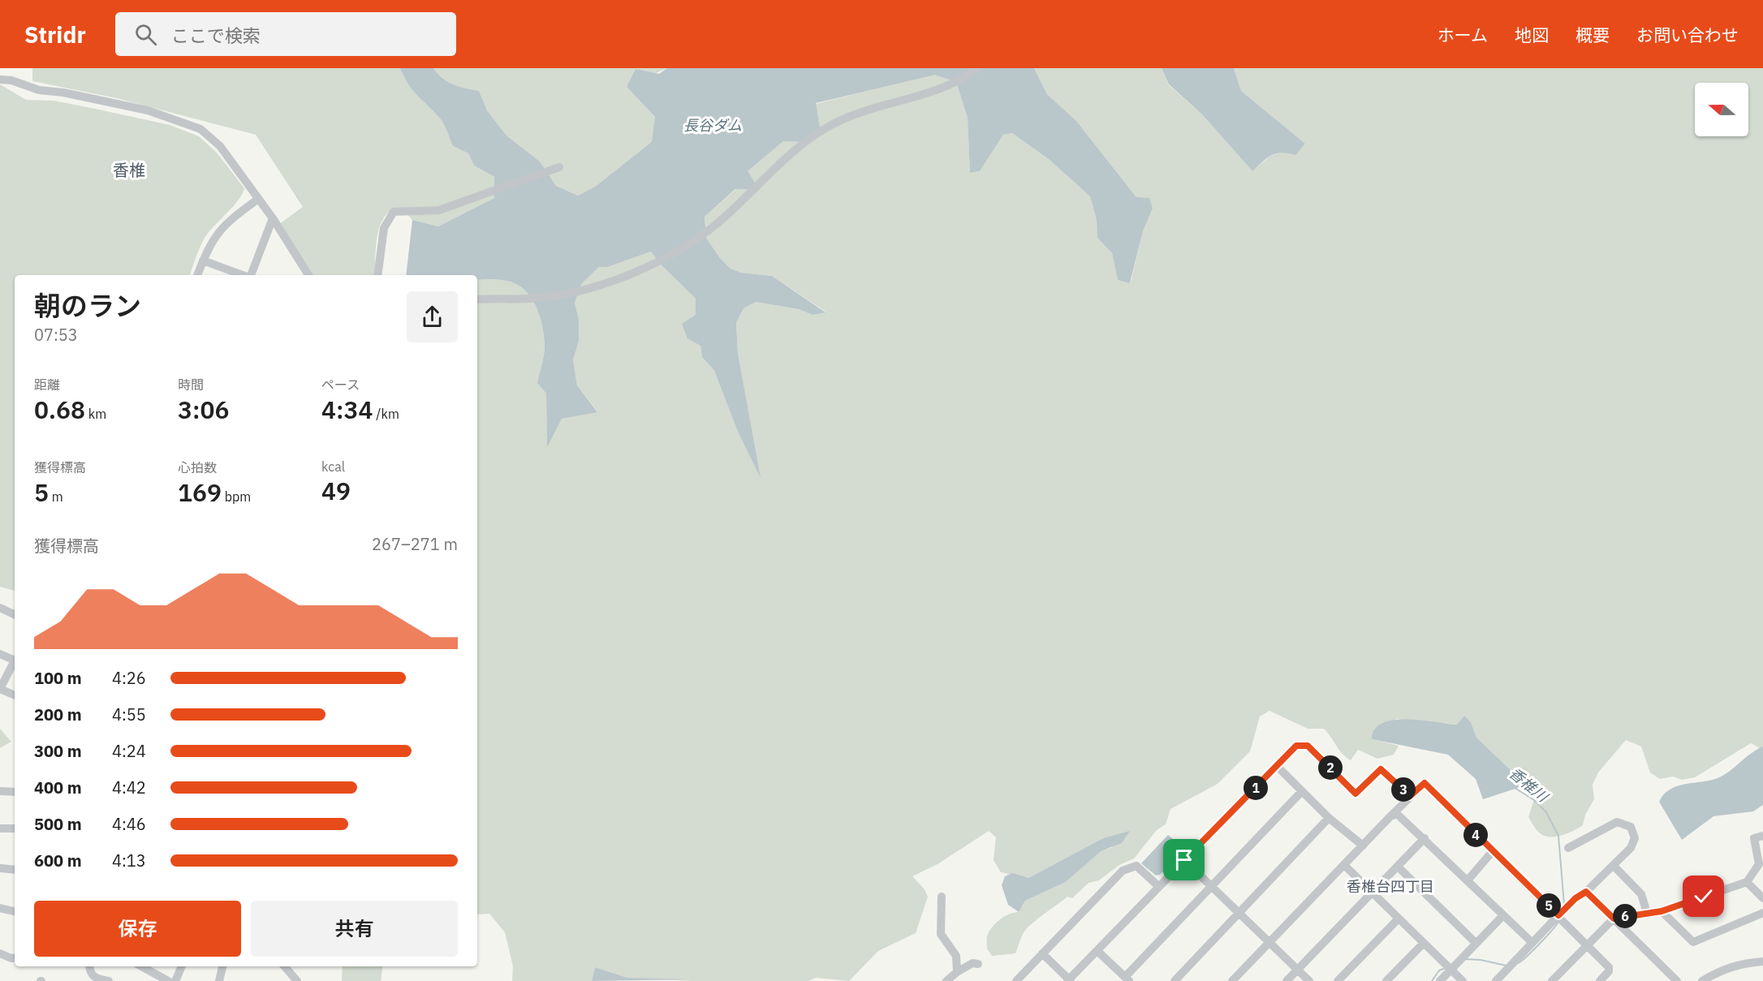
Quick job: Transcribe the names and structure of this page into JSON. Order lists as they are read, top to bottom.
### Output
{
  "districts": ["香椎", "香椎台四丁目"],
  "water": ["長谷ダム", "香椎川"],
  "north": "left",
  "page": {
    "header": "Stridr",
    "search": "ここで検索",
    "nav": [
      "ホーム",
      "地図",
      "概要",
      "お問い合わせ"
    ],
    "heading": ["朝のラン", "07:53"],
    "stats": [
      ["距離", "0.68 km"],
      ["時間", "3:06"],
      ["ペース", "4:34 /km"],
      ["獲得標高", "5 m"],
      ["心拍数", "169 bpm"],
      ["kcal", "49"]
    ],
    "chart": ["獲得標高", "267–271 m"],
    "list": [
      {
        "name": "100 m",
        "note": "4:26"
      },
      {
        "name": "200 m",
        "note": "4:55"
      },
      {
        "name": "300 m",
        "note": "4:24"
      },
      {
        "name": "400 m",
        "note": "4:42"
      },
      {
        "name": "500 m",
        "note": "4:46"
      },
      {
        "name": "600 m",
        "note": "4:13"
      }
    ],
    "pins": [
      "2",
      "1",
      "3",
      "4",
      "5",
      "6"
    ],
    "buttons": ["保存", "共有"]
  }
}
